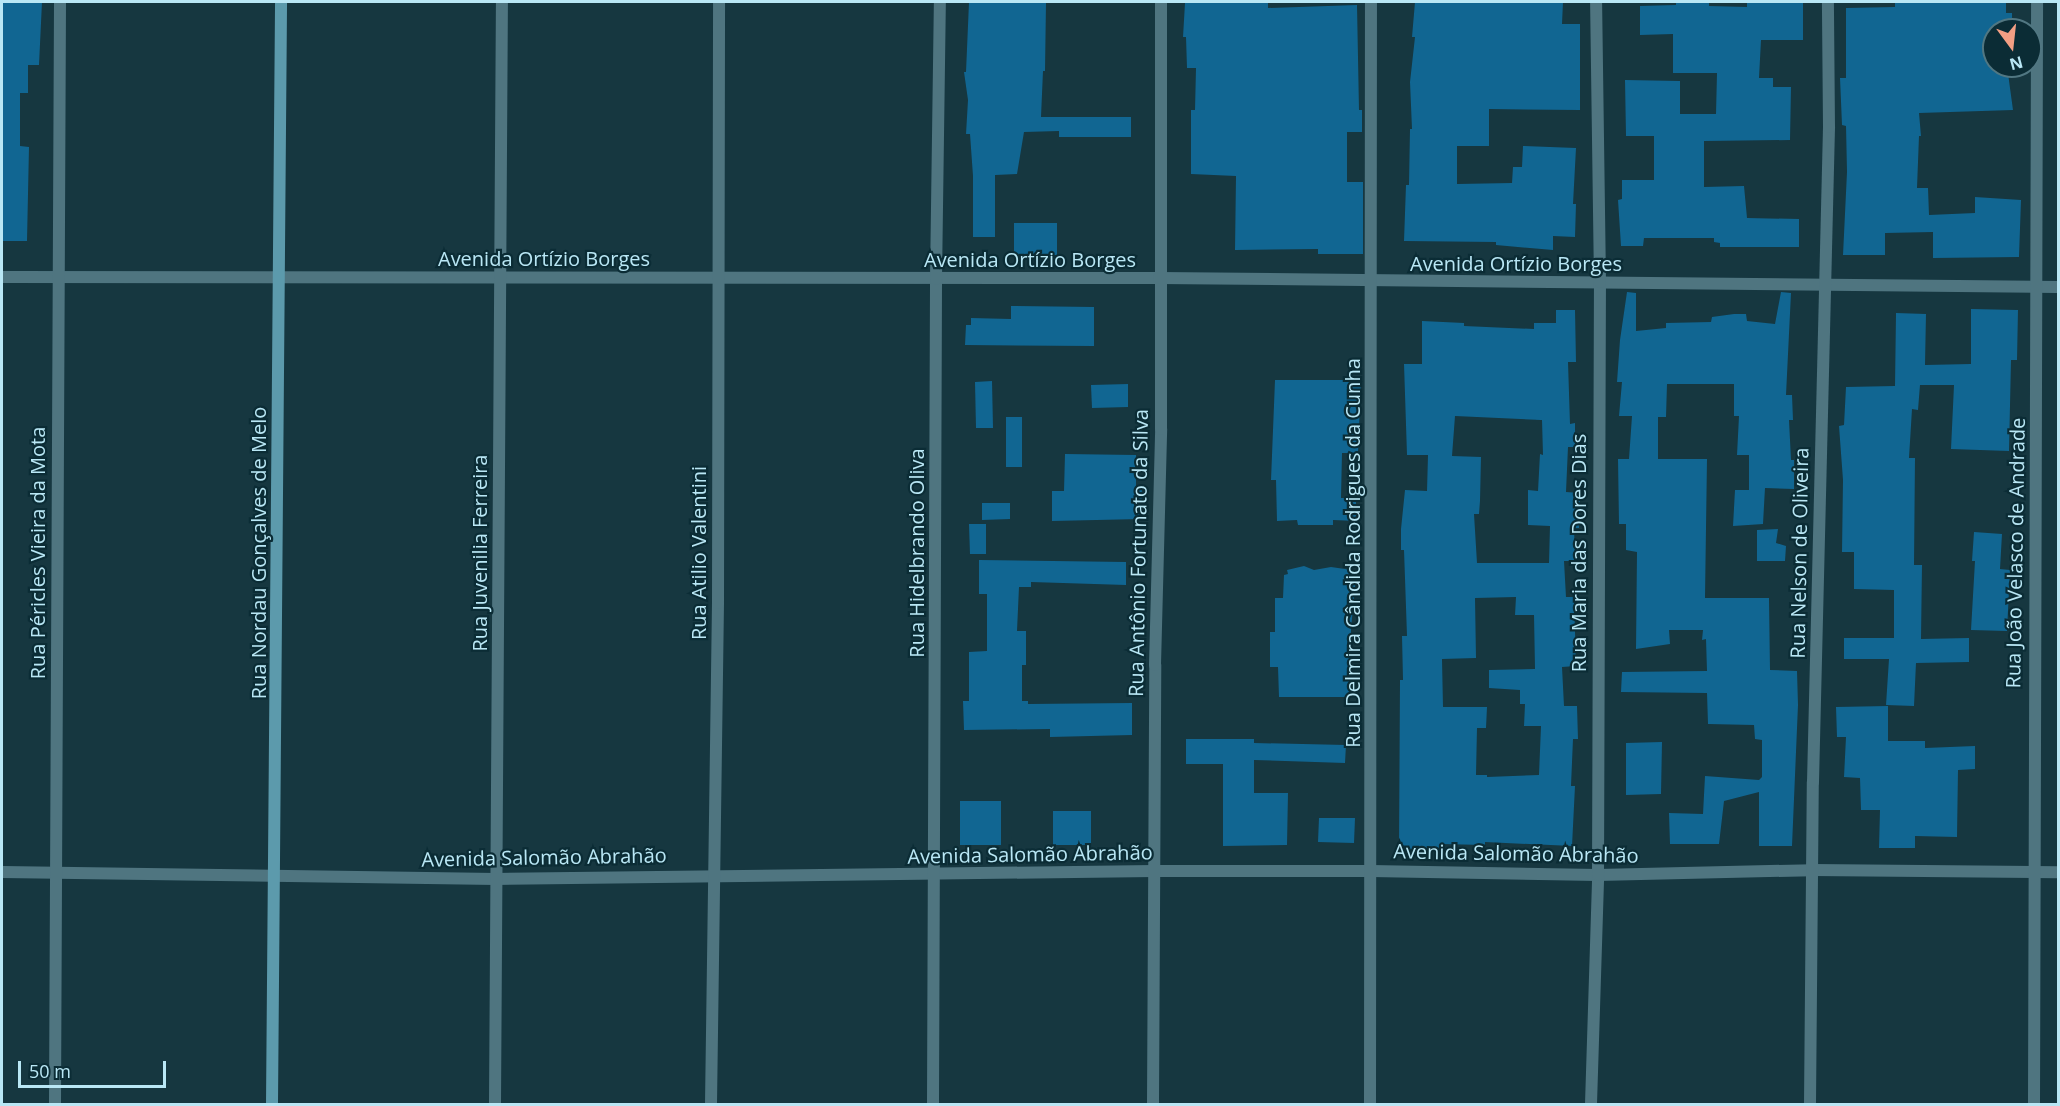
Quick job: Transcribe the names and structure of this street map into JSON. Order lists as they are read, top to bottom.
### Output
{
  "streets": {
    "street": [
      "Avenida Ortízio Borges",
      "Rua Péricles Vieira da Mota",
      "Rua Nordau Gonçalves de Melo",
      "Rua Juvenilia Ferreira",
      "Rua Atilio Valentini",
      "Rua Hidelbrando Oliva",
      "Rua Antônio Fortunato da Silva",
      "Rua Delmira Cândida Rodrigues da Cunha",
      "Rua Maria das Dores Dias",
      "Rua Nelson de Oliveira",
      "Rua João Velasco de Andrade",
      "Avenida Salomão Abrahão"
    ]
  },
  "crossings": [
    ["Avenida Ortízio Borges", "Rua Péricles Vieira da Mota"],
    ["Avenida Ortízio Borges", "Rua Nordau Gonçalves de Melo"],
    ["Avenida Ortízio Borges", "Rua Juvenilia Ferreira"],
    ["Avenida Ortízio Borges", "Rua Atilio Valentini"],
    ["Avenida Ortízio Borges", "Rua Hidelbrando Oliva"],
    ["Avenida Ortízio Borges", "Rua Antônio Fortunato da Silva"],
    ["Avenida Ortízio Borges", "Rua Delmira Cândida Rodrigues da Cunha"],
    ["Avenida Ortízio Borges", "Rua Maria das Dores Dias"],
    ["Avenida Ortízio Borges", "Rua Nelson de Oliveira"],
    ["Avenida Ortízio Borges", "Rua João Velasco de Andrade"],
    ["Rua Péricles Vieira da Mota", "Avenida Salomão Abrahão"],
    ["Rua Nordau Gonçalves de Melo", "Avenida Salomão Abrahão"],
    ["Rua Juvenilia Ferreira", "Avenida Salomão Abrahão"],
    ["Rua Atilio Valentini", "Avenida Salomão Abrahão"],
    ["Rua Hidelbrando Oliva", "Avenida Salomão Abrahão"],
    ["Rua Antônio Fortunato da Silva", "Avenida Salomão Abrahão"],
    ["Rua Delmira Cândida Rodrigues da Cunha", "Avenida Salomão Abrahão"],
    ["Rua Maria das Dores Dias", "Avenida Salomão Abrahão"],
    ["Rua Nelson de Oliveira", "Avenida Salomão Abrahão"],
    ["Rua João Velasco de Andrade", "Avenida Salomão Abrahão"]
  ],
  "scale_bar": "50 m",
  "north": "bottom"
}
